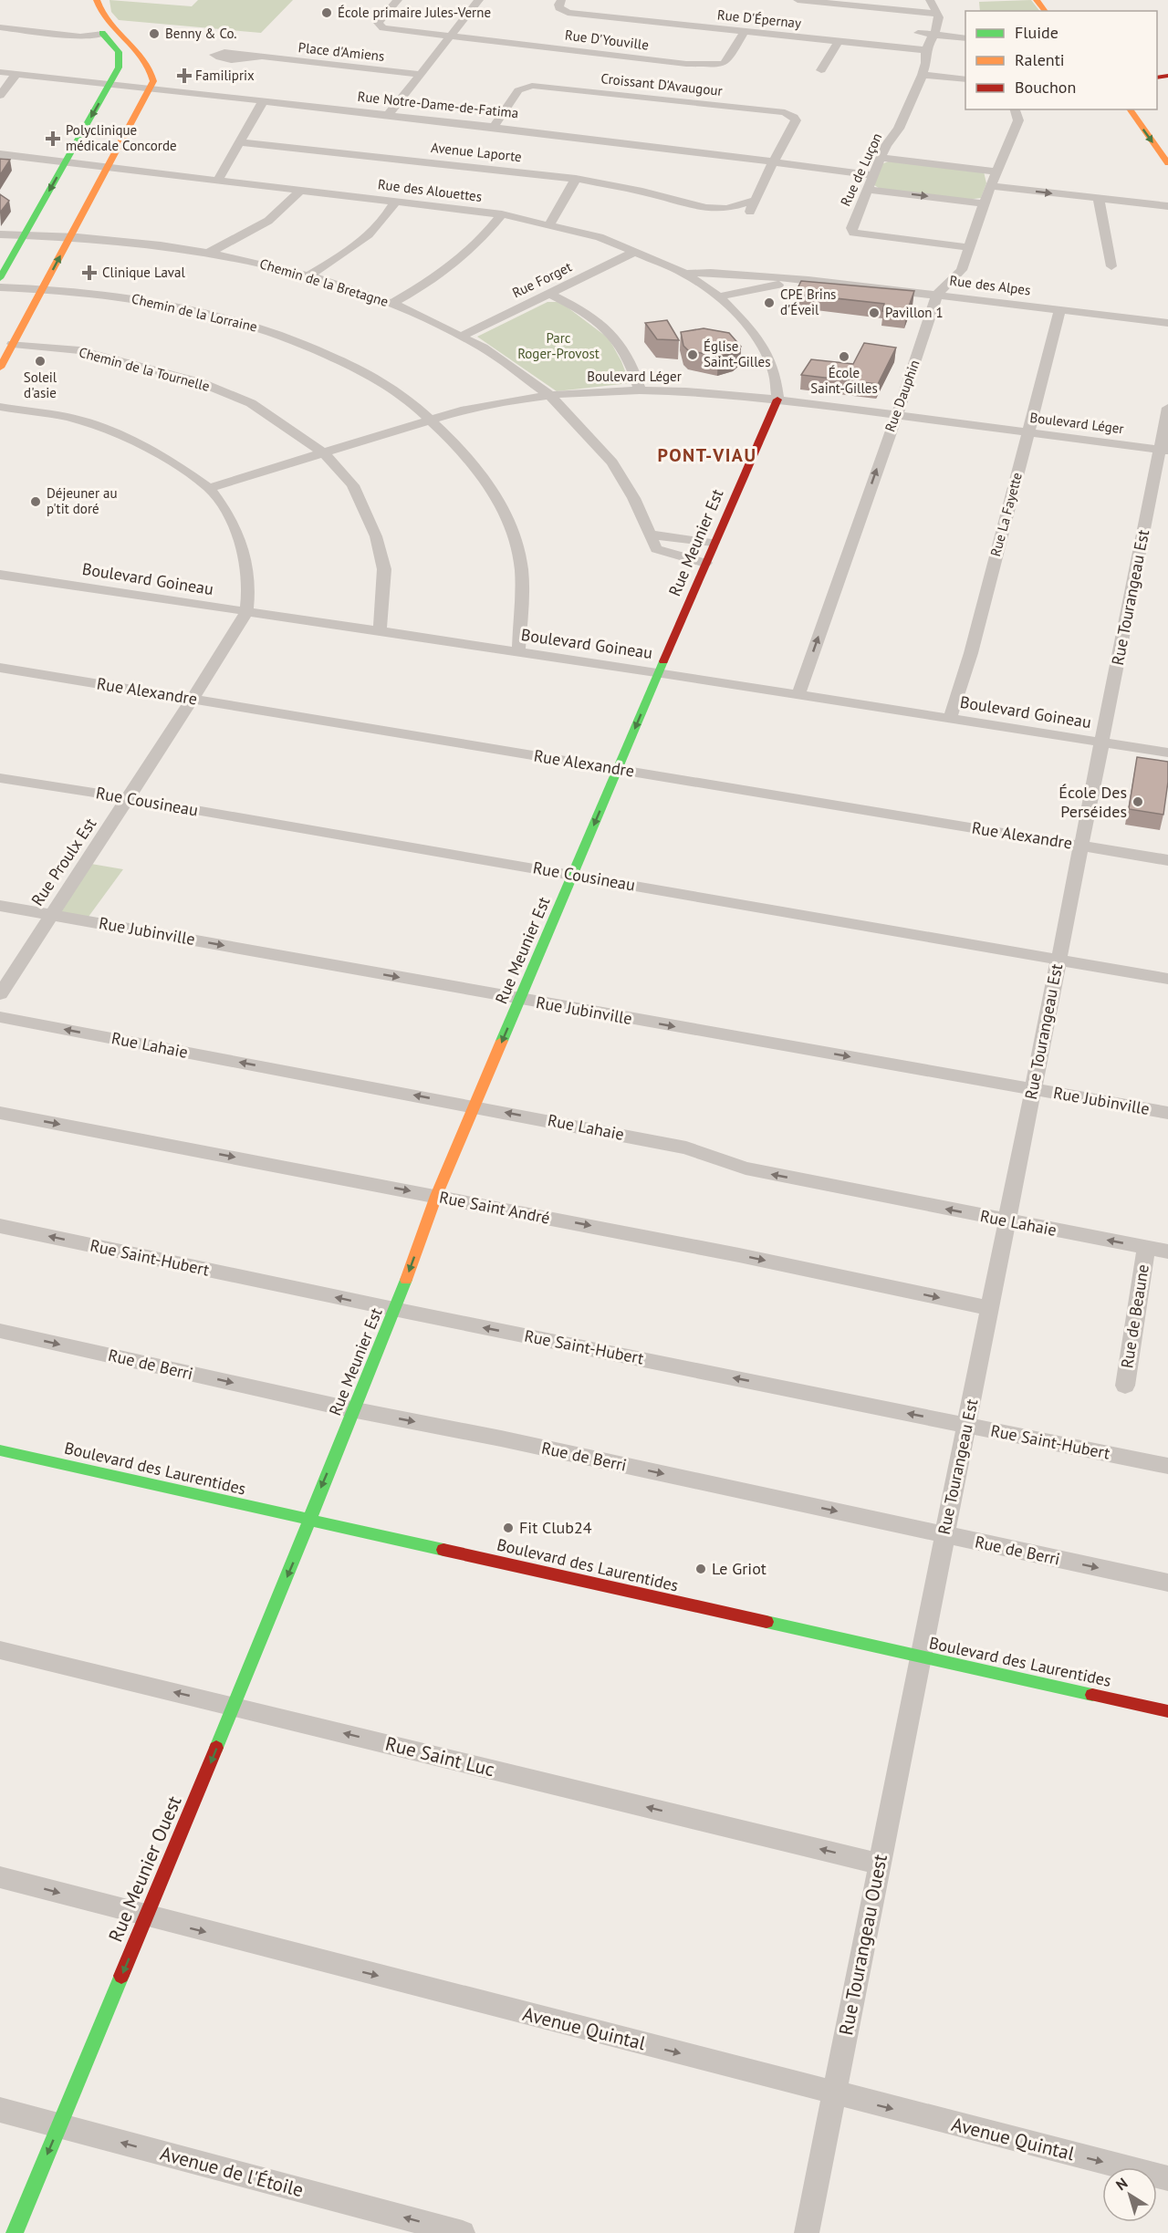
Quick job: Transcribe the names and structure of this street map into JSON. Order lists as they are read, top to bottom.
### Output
{
  "streets": {
    "street": [
      "Rue D'Épernay",
      "Rue D'Youville",
      "Place d'Amiens",
      "Croissant D'Avaugour",
      "Rue Notre-Dame-de-Fatima",
      "Avenue Laporte",
      "Rue de Luçon",
      "Rue des Alouettes",
      "Rue Forget",
      "Chemin de la Bretagne",
      "Rue des Alpes",
      "Chemin de la Lorraine",
      "Chemin de la Tournelle",
      "Boulevard Léger",
      "Rue Dauphin",
      "Rue La Fayette",
      "Rue Meunier Est",
      "Boulevard Goineau",
      "Rue Tourangeau Est",
      "Rue Alexandre",
      "Rue Cousineau",
      "Rue Proulx Est",
      "Rue Jubinville",
      "Rue Lahaie",
      "Rue Saint André",
      "Rue Saint-Hubert",
      "Rue de Beaune",
      "Rue de Berri",
      "Boulevard des Laurentides",
      "Rue Saint Luc",
      "Rue Meunier Ouest",
      "Rue Tourangeau Ouest",
      "Avenue Quintal",
      "Avenue de l'Étoile"
    ]
  },
  "crossings": [
    ["Rue D'Épernay", "Rue D'Youville"],
    ["Rue D'Épernay", "Rue de Luçon"],
    ["Croissant D'Avaugour", "Rue Notre-Dame-de-Fatima"],
    ["Croissant D'Avaugour", "Avenue Laporte"],
    ["Rue Notre-Dame-de-Fatima", "Avenue Laporte"],
    ["Rue Notre-Dame-de-Fatima", "Rue de Luçon"],
    ["Rue de Luçon", "Rue Dauphin"],
    ["Rue des Alouettes", "Rue Forget"],
    ["Rue des Alouettes", "Rue des Alpes"],
    ["Rue des Alouettes", "Boulevard Léger"],
    ["Rue des Alouettes", "Rue Meunier Est"],
    ["Rue Forget", "Chemin de la Bretagne"],
    ["Chemin de la Bretagne", "Boulevard Léger"],
    ["Chemin de la Bretagne", "Rue Meunier Est"],
    ["Rue des Alpes", "Rue Dauphin"],
    ["Rue des Alpes", "Rue La Fayette"],
    ["Chemin de la Lorraine", "Boulevard Léger"],
    ["Chemin de la Lorraine", "Boulevard Goineau"],
    ["Chemin de la Tournelle", "Boulevard Léger"],
    ["Chemin de la Tournelle", "Boulevard Goineau"],
    ["Boulevard Léger", "Rue Dauphin"],
    ["Boulevard Léger", "Rue La Fayette"],
    ["Boulevard Léger", "Rue Meunier Est"],
    ["Boulevard Léger", "Rue Tourangeau Est"],
    ["Rue Dauphin", "Boulevard Goineau"],
    ["Rue La Fayette", "Boulevard Goineau"],
    ["Rue Meunier Est", "Boulevard Goineau"],
    ["Rue Meunier Est", "Rue Alexandre"],
    ["Rue Meunier Est", "Rue Cousineau"],
    ["Rue Meunier Est", "Rue Jubinville"],
    ["Rue Meunier Est", "Rue Lahaie"],
    ["Rue Meunier Est", "Rue Saint André"],
    ["Rue Meunier Est", "Rue Saint-Hubert"],
    ["Rue Meunier Est", "Rue de Berri"],
    ["Rue Meunier Est", "Boulevard des Laurentides"],
    ["Rue Meunier Est", "Rue Meunier Ouest"],
    ["Boulevard Goineau", "Rue Tourangeau Est"],
    ["Boulevard Goineau", "Rue Proulx Est"],
    ["Rue Tourangeau Est", "Rue Alexandre"],
    ["Rue Tourangeau Est", "Rue Cousineau"],
    ["Rue Tourangeau Est", "Rue Jubinville"],
    ["Rue Tourangeau Est", "Rue Lahaie"],
    ["Rue Tourangeau Est", "Rue Saint André"],
    ["Rue Tourangeau Est", "Rue Saint-Hubert"],
    ["Rue Tourangeau Est", "Rue de Berri"],
    ["Rue Tourangeau Est", "Boulevard des Laurentides"],
    ["Rue Tourangeau Est", "Rue Tourangeau Ouest"],
    ["Rue Alexandre", "Rue Proulx Est"],
    ["Rue Cousineau", "Rue Proulx Est"],
    ["Rue Proulx Est", "Rue Jubinville"],
    ["Rue Lahaie", "Rue de Beaune"],
    ["Boulevard des Laurentides", "Rue Meunier Ouest"],
    ["Boulevard des Laurentides", "Rue Tourangeau Ouest"],
    ["Rue Saint Luc", "Rue Meunier Ouest"],
    ["Rue Saint Luc", "Rue Tourangeau Ouest"],
    ["Rue Meunier Ouest", "Avenue Quintal"],
    ["Rue Meunier Ouest", "Avenue de l'Étoile"],
    ["Rue Tourangeau Ouest", "Avenue Quintal"]
  ],
  "one_way": [
    "Rue Dauphin",
    "Rue Meunier Est",
    "Rue Jubinville",
    "Rue Lahaie",
    "Rue Saint André",
    "Rue Saint-Hubert",
    "Rue de Berri",
    "Rue Saint Luc",
    "Rue Meunier Ouest",
    "Avenue Quintal",
    "Avenue de l'Étoile"
  ],
  "districts": ["PONT-VIAU"],
  "parks": ["Parc Roger-Provost"],
  "places": {
    "other": [
      "École primaire Jules-Verne",
      "Benny & Co.",
      "CPE Brins d'Éveil",
      "Pavillon 1",
      "Église Saint-Gilles",
      "École Saint-Gilles",
      "Soleil d'asie",
      "Déjeuner au p'tit doré",
      "École Des Perséides",
      "Fit Club24",
      "Le Griot"
    ],
    "health": ["Familiprix", "Polyclinique médicale Concorde", "Clinique Laval"]
  },
  "legend": ["Fluide", "Ralenti", "Bouchon"],
  "north": "top left"
}
